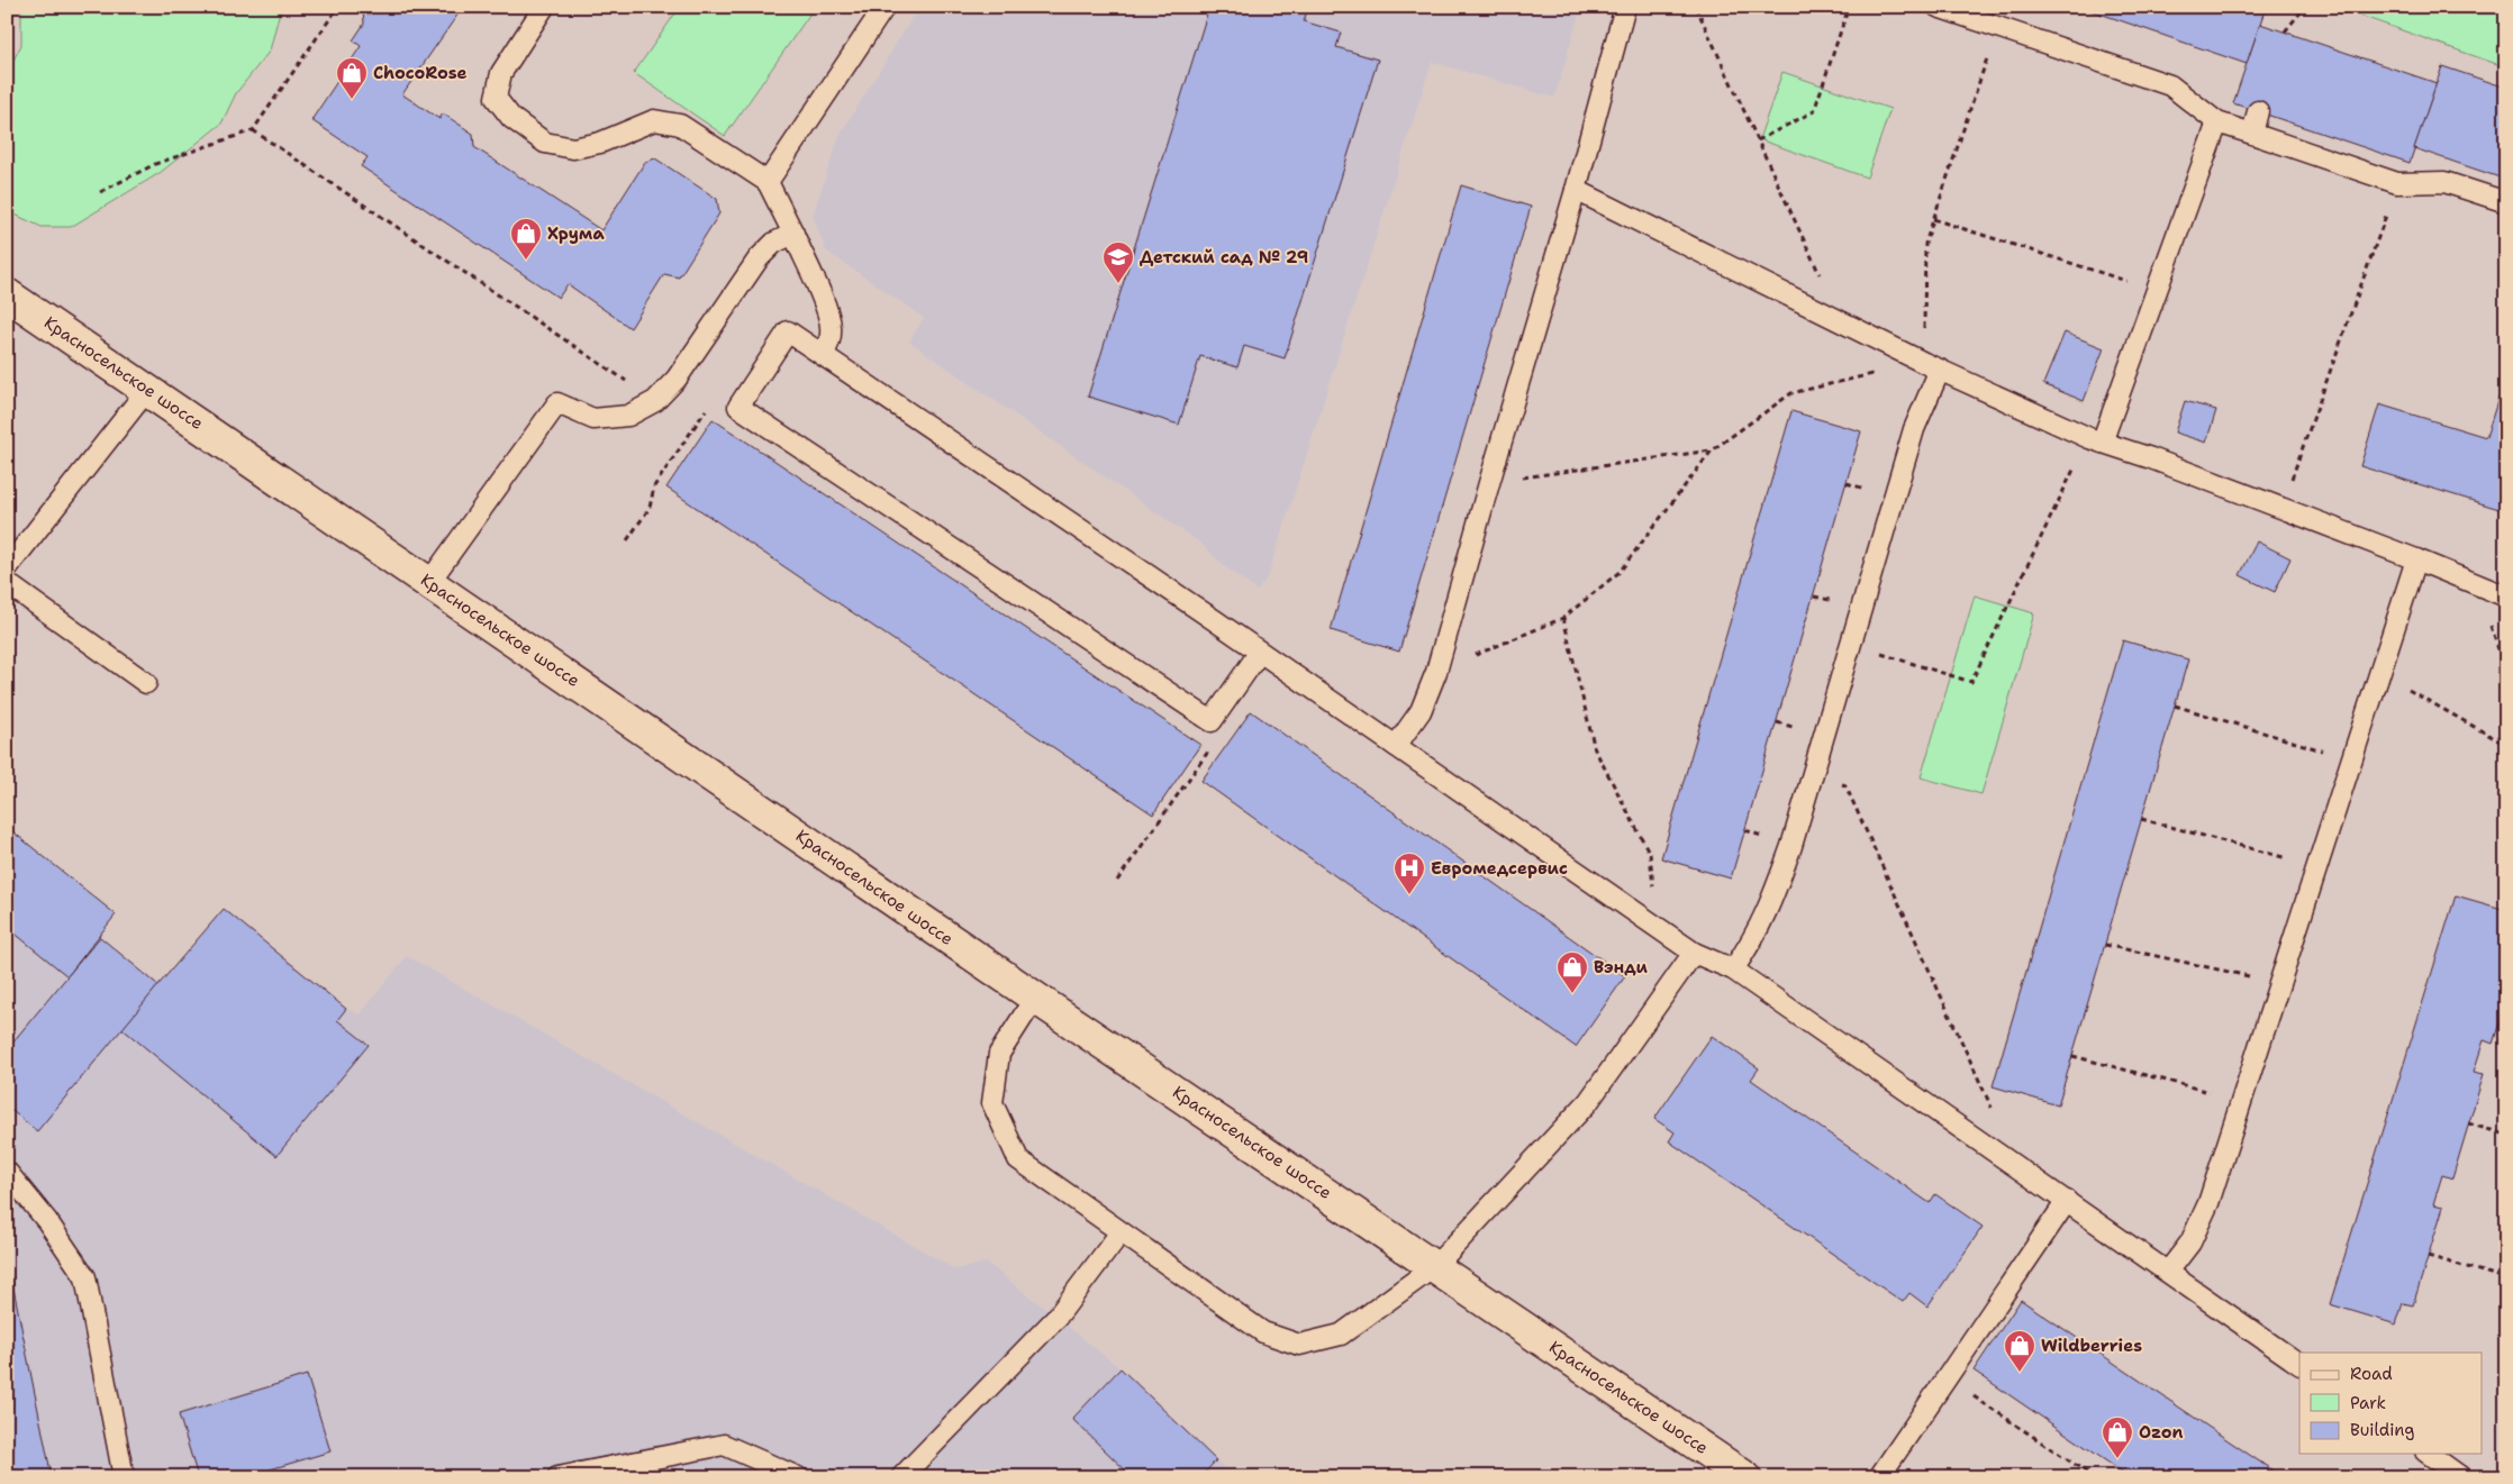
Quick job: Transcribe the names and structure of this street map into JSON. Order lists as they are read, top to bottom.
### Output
{
  "streets": {
    "main road": ["Красносельское шоссе"]
  },
  "places": {
    "shop": [
      "ChocoRose",
      "Хрума",
      "Вэнди",
      "Wildberries",
      "Ozon"
    ],
    "school or university": ["Детский сад № 29"],
    "hospital": ["Евромедсервис"]
  },
  "legend": ["Road", "Park", "Building"]
}
